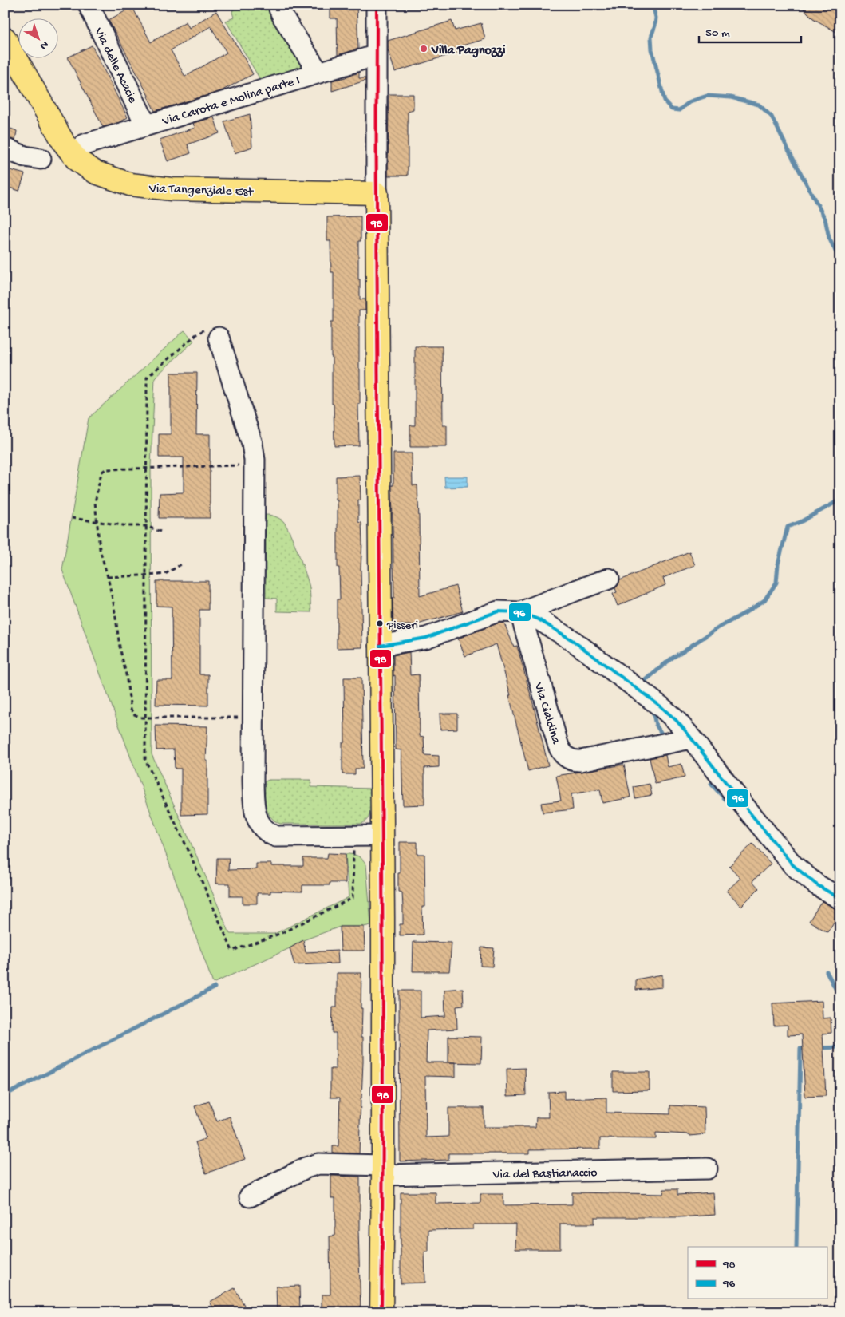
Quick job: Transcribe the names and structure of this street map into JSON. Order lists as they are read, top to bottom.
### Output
{
  "streets": {
    "main road": ["Via Tangenziale Est"],
    "street": [
      "Via delle Acacie",
      "Via Carota e Molina parte I",
      "Via Cialdina",
      "Via del Bastianaccio"
    ]
  },
  "crossings": [
    ["Via delle Acacie", "Via Carota e Molina parte I"]
  ],
  "places": ["Villa Pagnozzi", "Pisseri"],
  "lines": ["transit line 98", "transit line 96"],
  "legend": ["98", "96"],
  "scale_bar": "50 m",
  "north": "bottom right"
}
